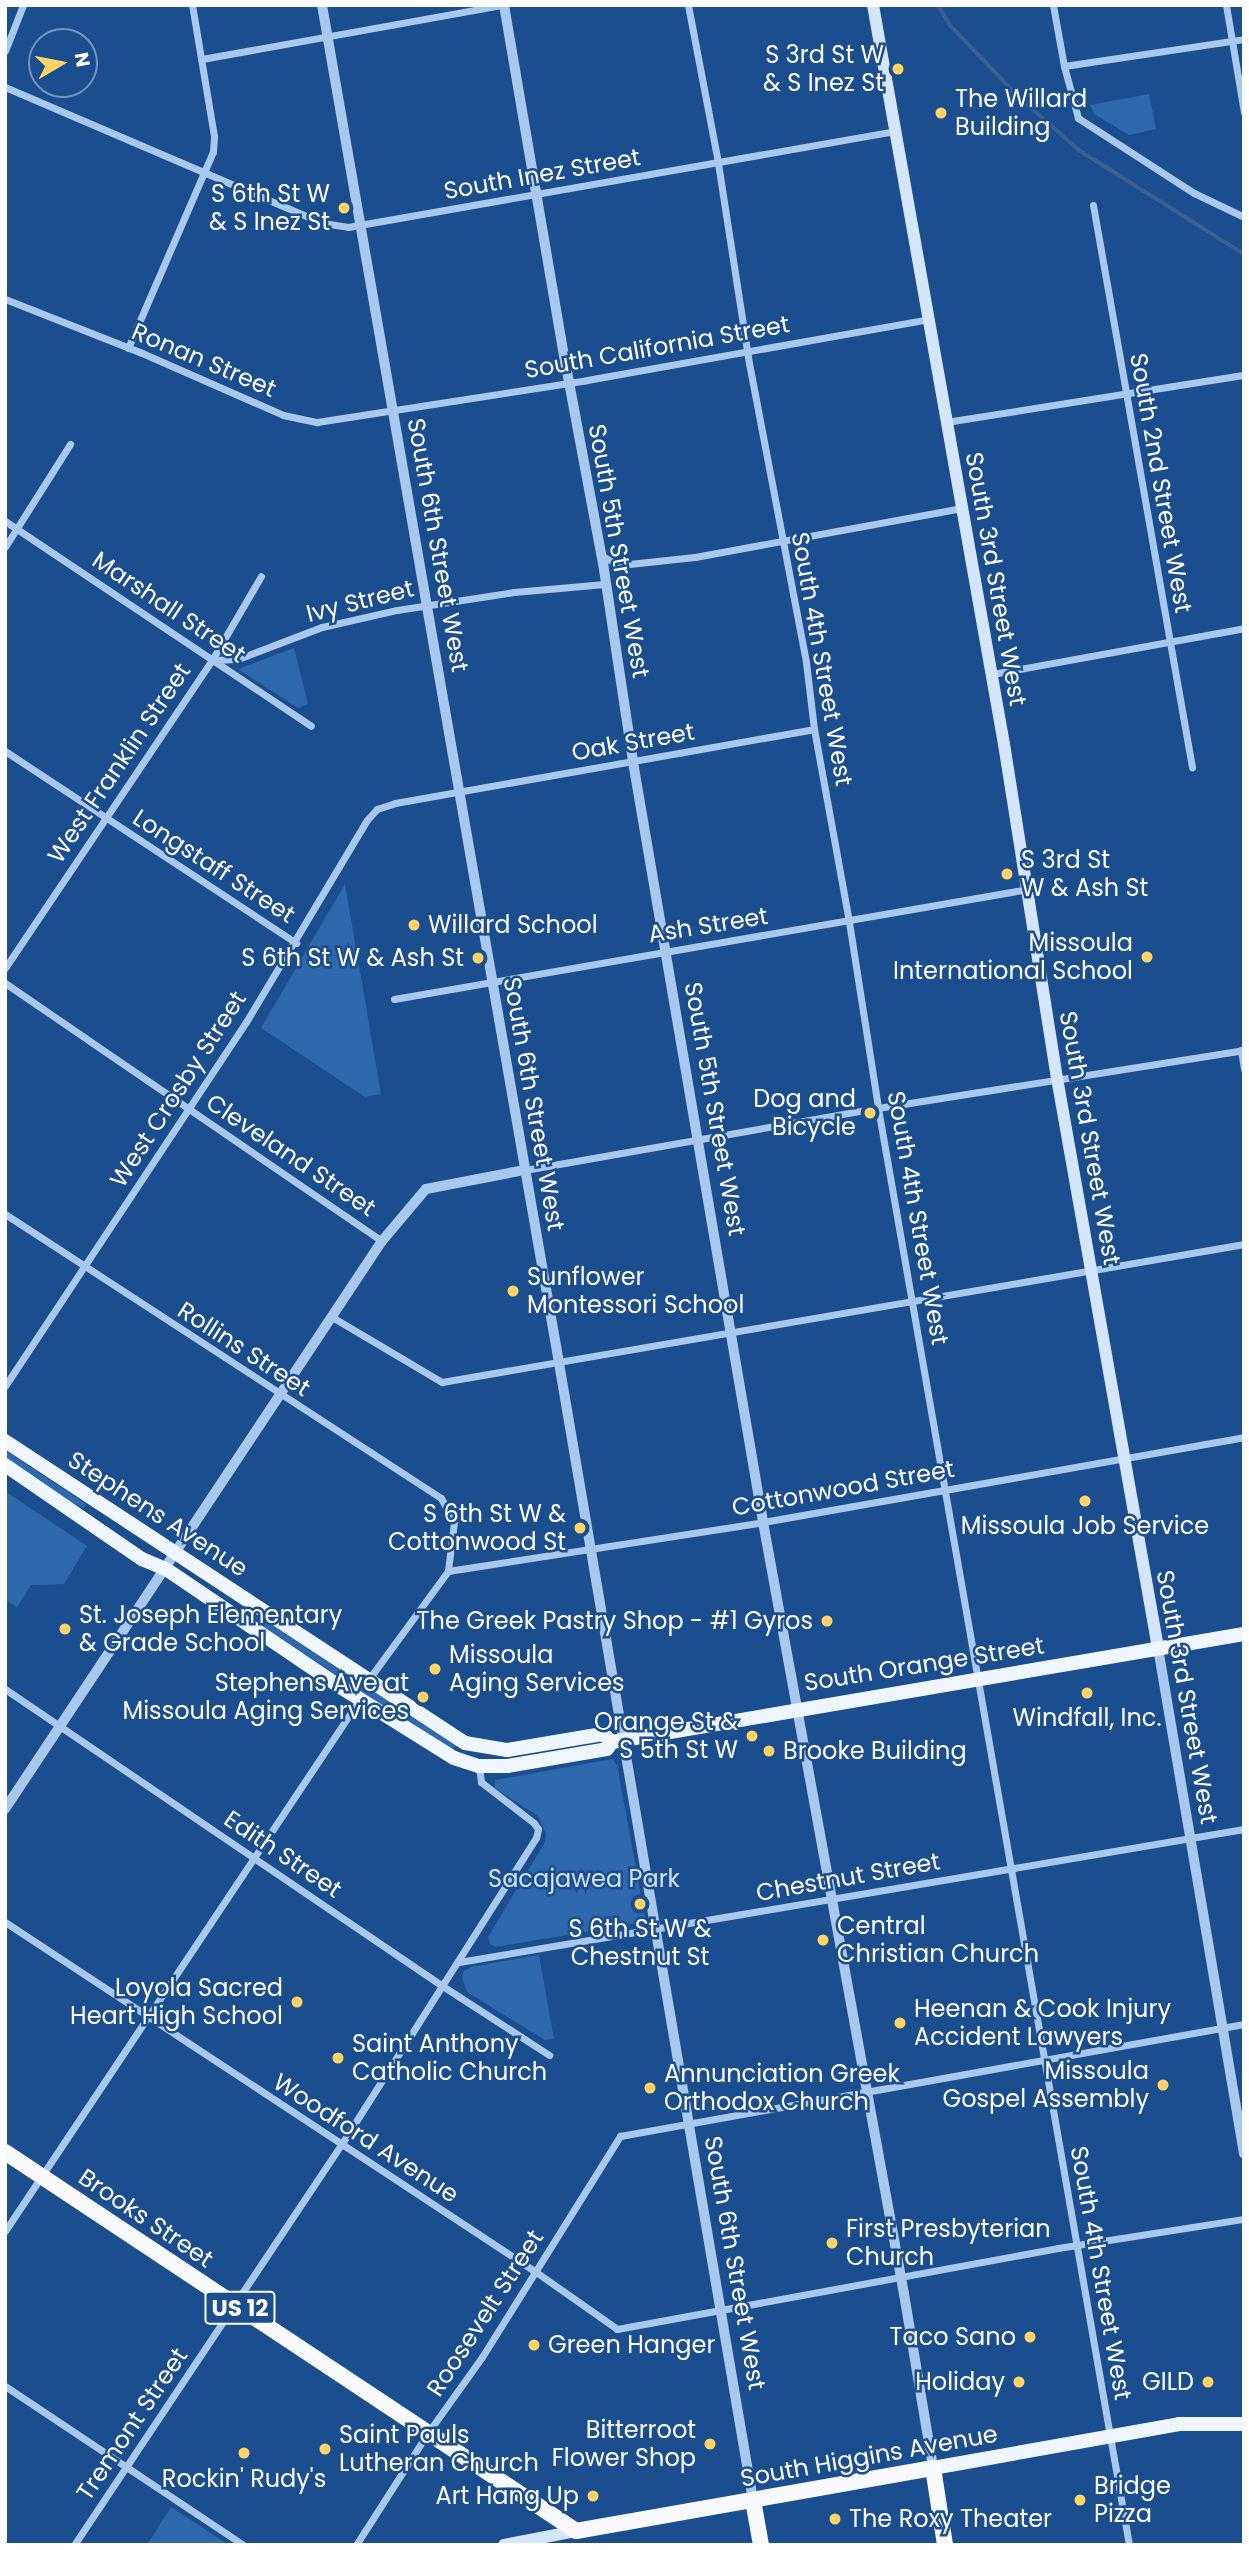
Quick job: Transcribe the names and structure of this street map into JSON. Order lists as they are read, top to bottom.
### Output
{
  "streets": {
    "highway": ["Brooks Street", "US 12", "South Higgins Avenue"],
    "main road": ["South 3rd Street West", "Stephens Avenue", "South Orange Street"],
    "street": [
      "South Inez Street",
      "South California Street",
      "Ronan Street",
      "South 2nd Street West",
      "South 6th Street West",
      "South 5th Street West",
      "Ivy Street",
      "Marshall Street",
      "South 4th Street West",
      "Oak Street",
      "West Franklin Street",
      "Longstaff Street",
      "Ash Street",
      "West Crosby Street",
      "Cleveland Street",
      "Rollins Street",
      "Cottonwood Street",
      "Edith Street",
      "Chestnut Street",
      "Woodford Avenue",
      "Roosevelt Street",
      "Tremont Street"
    ]
  },
  "crossings": [
    ["South Inez Street", "South 6th Street West"],
    ["South Inez Street", "South 5th Street West"],
    ["South Inez Street", "South 3rd Street West"],
    ["South Inez Street", "South 4th Street West"],
    ["South California Street", "Ronan Street"],
    ["South California Street", "South 6th Street West"],
    ["South California Street", "South 5th Street West"],
    ["South California Street", "South 3rd Street West"],
    ["South California Street", "South 4th Street West"],
    ["Ronan Street", "South 6th Street West"],
    ["South 6th Street West", "Ivy Street"],
    ["South 6th Street West", "Oak Street"],
    ["South 6th Street West", "Ash Street"],
    ["South 6th Street West", "Cottonwood Street"],
    ["South 6th Street West", "Stephens Avenue"],
    ["South 6th Street West", "South Orange Street"],
    ["South 6th Street West", "Chestnut Street"],
    ["South 6th Street West", "Woodford Avenue"],
    ["South 6th Street West", "Roosevelt Street"],
    ["South 6th Street West", "South Higgins Avenue"],
    ["South 5th Street West", "Ivy Street"],
    ["South 5th Street West", "Oak Street"],
    ["South 5th Street West", "Ash Street"],
    ["South 5th Street West", "Cottonwood Street"],
    ["South 5th Street West", "South Orange Street"],
    ["South 5th Street West", "Chestnut Street"],
    ["South 5th Street West", "Woodford Avenue"],
    ["South 5th Street West", "South Higgins Avenue"],
    ["South 3rd Street West", "Ash Street"],
    ["South 3rd Street West", "Cottonwood Street"],
    ["South 3rd Street West", "South Orange Street"],
    ["South 3rd Street West", "Chestnut Street"],
    ["Ivy Street", "Marshall Street"],
    ["Ivy Street", "West Franklin Street"],
    ["Marshall Street", "West Franklin Street"],
    ["South 4th Street West", "Oak Street"],
    ["South 4th Street West", "Ash Street"],
    ["South 4th Street West", "Cottonwood Street"],
    ["South 4th Street West", "South Orange Street"],
    ["South 4th Street West", "Chestnut Street"],
    ["South 4th Street West", "Woodford Avenue"],
    ["South 4th Street West", "South Higgins Avenue"],
    ["Oak Street", "West Crosby Street"],
    ["West Franklin Street", "Longstaff Street"],
    ["Longstaff Street", "West Crosby Street"],
    ["West Crosby Street", "Cleveland Street"],
    ["West Crosby Street", "Rollins Street"],
    ["Rollins Street", "Cottonwood Street"],
    ["Stephens Avenue", "South Orange Street"],
    ["Stephens Avenue", "Tremont Street"],
    ["Edith Street", "Tremont Street"],
    ["Chestnut Street", "Tremont Street"],
    ["Woodford Avenue", "Roosevelt Street"],
    ["Woodford Avenue", "Tremont Street"],
    ["Brooks Street", "Roosevelt Street"],
    ["Brooks Street", "Tremont Street"],
    ["Brooks Street", "South Higgins Avenue"]
  ],
  "parks": ["Sacajawea Park"],
  "places": [
    "S 3rd St W & S Inez St",
    "The Willard Building",
    "S 6th St W & S Inez St",
    "S 3rd St W & Ash St",
    "Willard School",
    "Missoula International School",
    "S 6th St W & Ash St",
    "Dog and Bicycle",
    "Sunflower Montessori School",
    "Missoula Job Service",
    "S 6th St W & Cottonwood St",
    "The Greek Pastry Shop - #1 Gyros",
    "St. Joseph Elementary & Grade School",
    "Missoula Aging Services",
    "Windfall, Inc.",
    "Stephens Ave at Missoula Aging Services",
    "Orange St & S 5th St W",
    "Brooke Building",
    "S 6th St W & Chestnut St",
    "Central Christian Church",
    "Loyola Sacred Heart High School",
    "Heenan & Cook Injury Accident Lawyers",
    "Saint Anthony Catholic Church",
    "Missoula Gospel Assembly",
    "Annunciation Greek Orthodox Church",
    "First Presbyterian Church",
    "Taco Sano",
    "Green Hanger",
    "Holiday",
    "GILD",
    "Bitterroot Flower Shop",
    "Saint Pauls Lutheran Church",
    "Rockin' Rudy's",
    "Art Hang Up",
    "Bridge Pizza",
    "The Roxy Theater"
  ],
  "north": "right"
}
